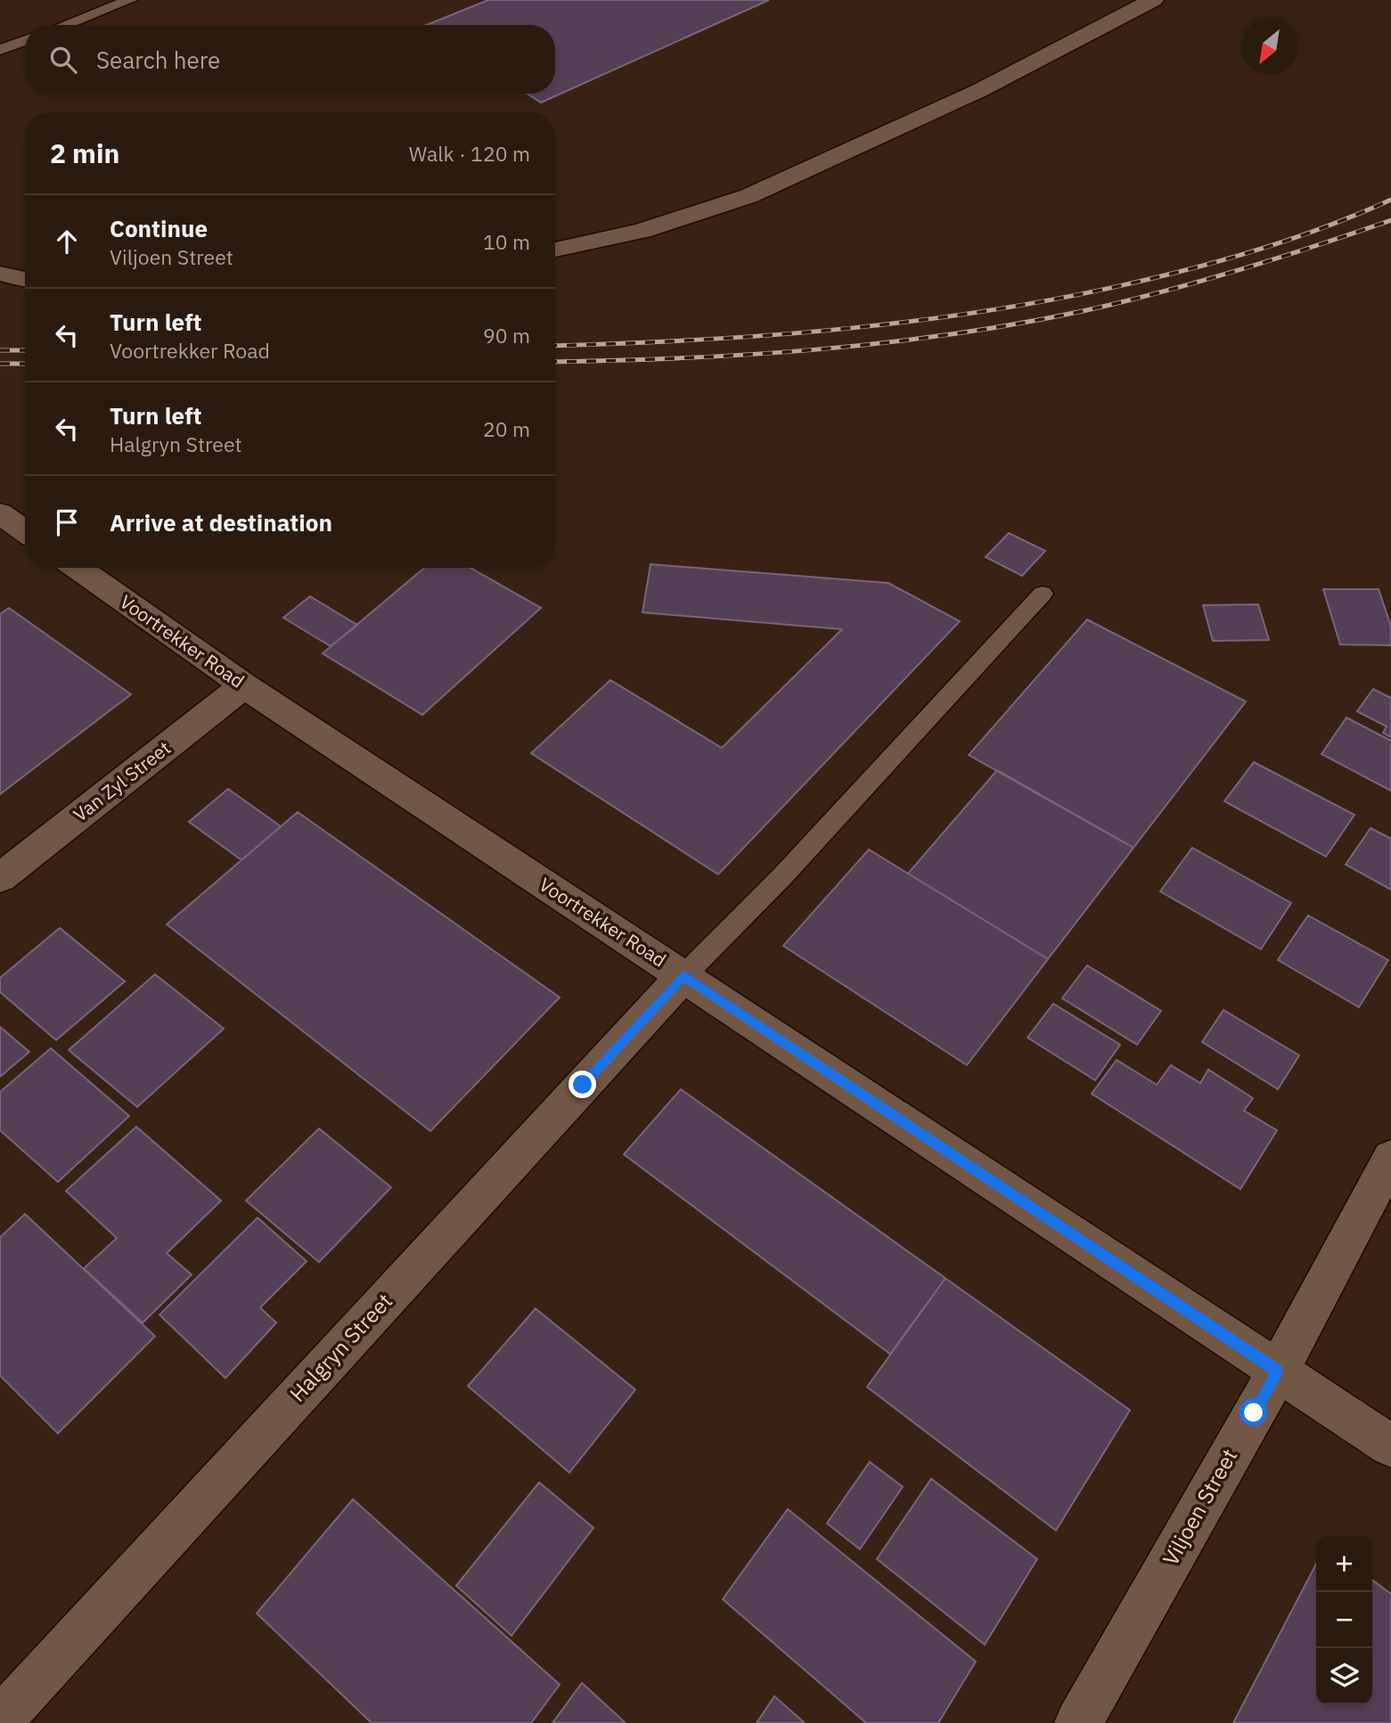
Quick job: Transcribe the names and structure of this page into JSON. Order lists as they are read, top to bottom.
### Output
{
  "streets": {
    "street": [
      "Voortrekker Road",
      "Van Zyl Street",
      "Halgryn Street",
      "Viljoen Street"
    ]
  },
  "crossings": [
    ["Voortrekker Road", "Van Zyl Street"],
    ["Voortrekker Road", "Halgryn Street"],
    ["Voortrekker Road", "Viljoen Street"]
  ],
  "north": "bottom left",
  "page": {
    "search": "Search here",
    "heading": ["2 min", "Walk · 120 m"],
    "list": [
      ["Continue", "Viljoen Street", "10 m"],
      ["Turn left", "Voortrekker Road", "90 m"],
      ["Turn left", "Halgryn Street", "20 m"],
      "Arrive at destination"
    ],
    "map_buttons": ["+", "−"]
  }
}
